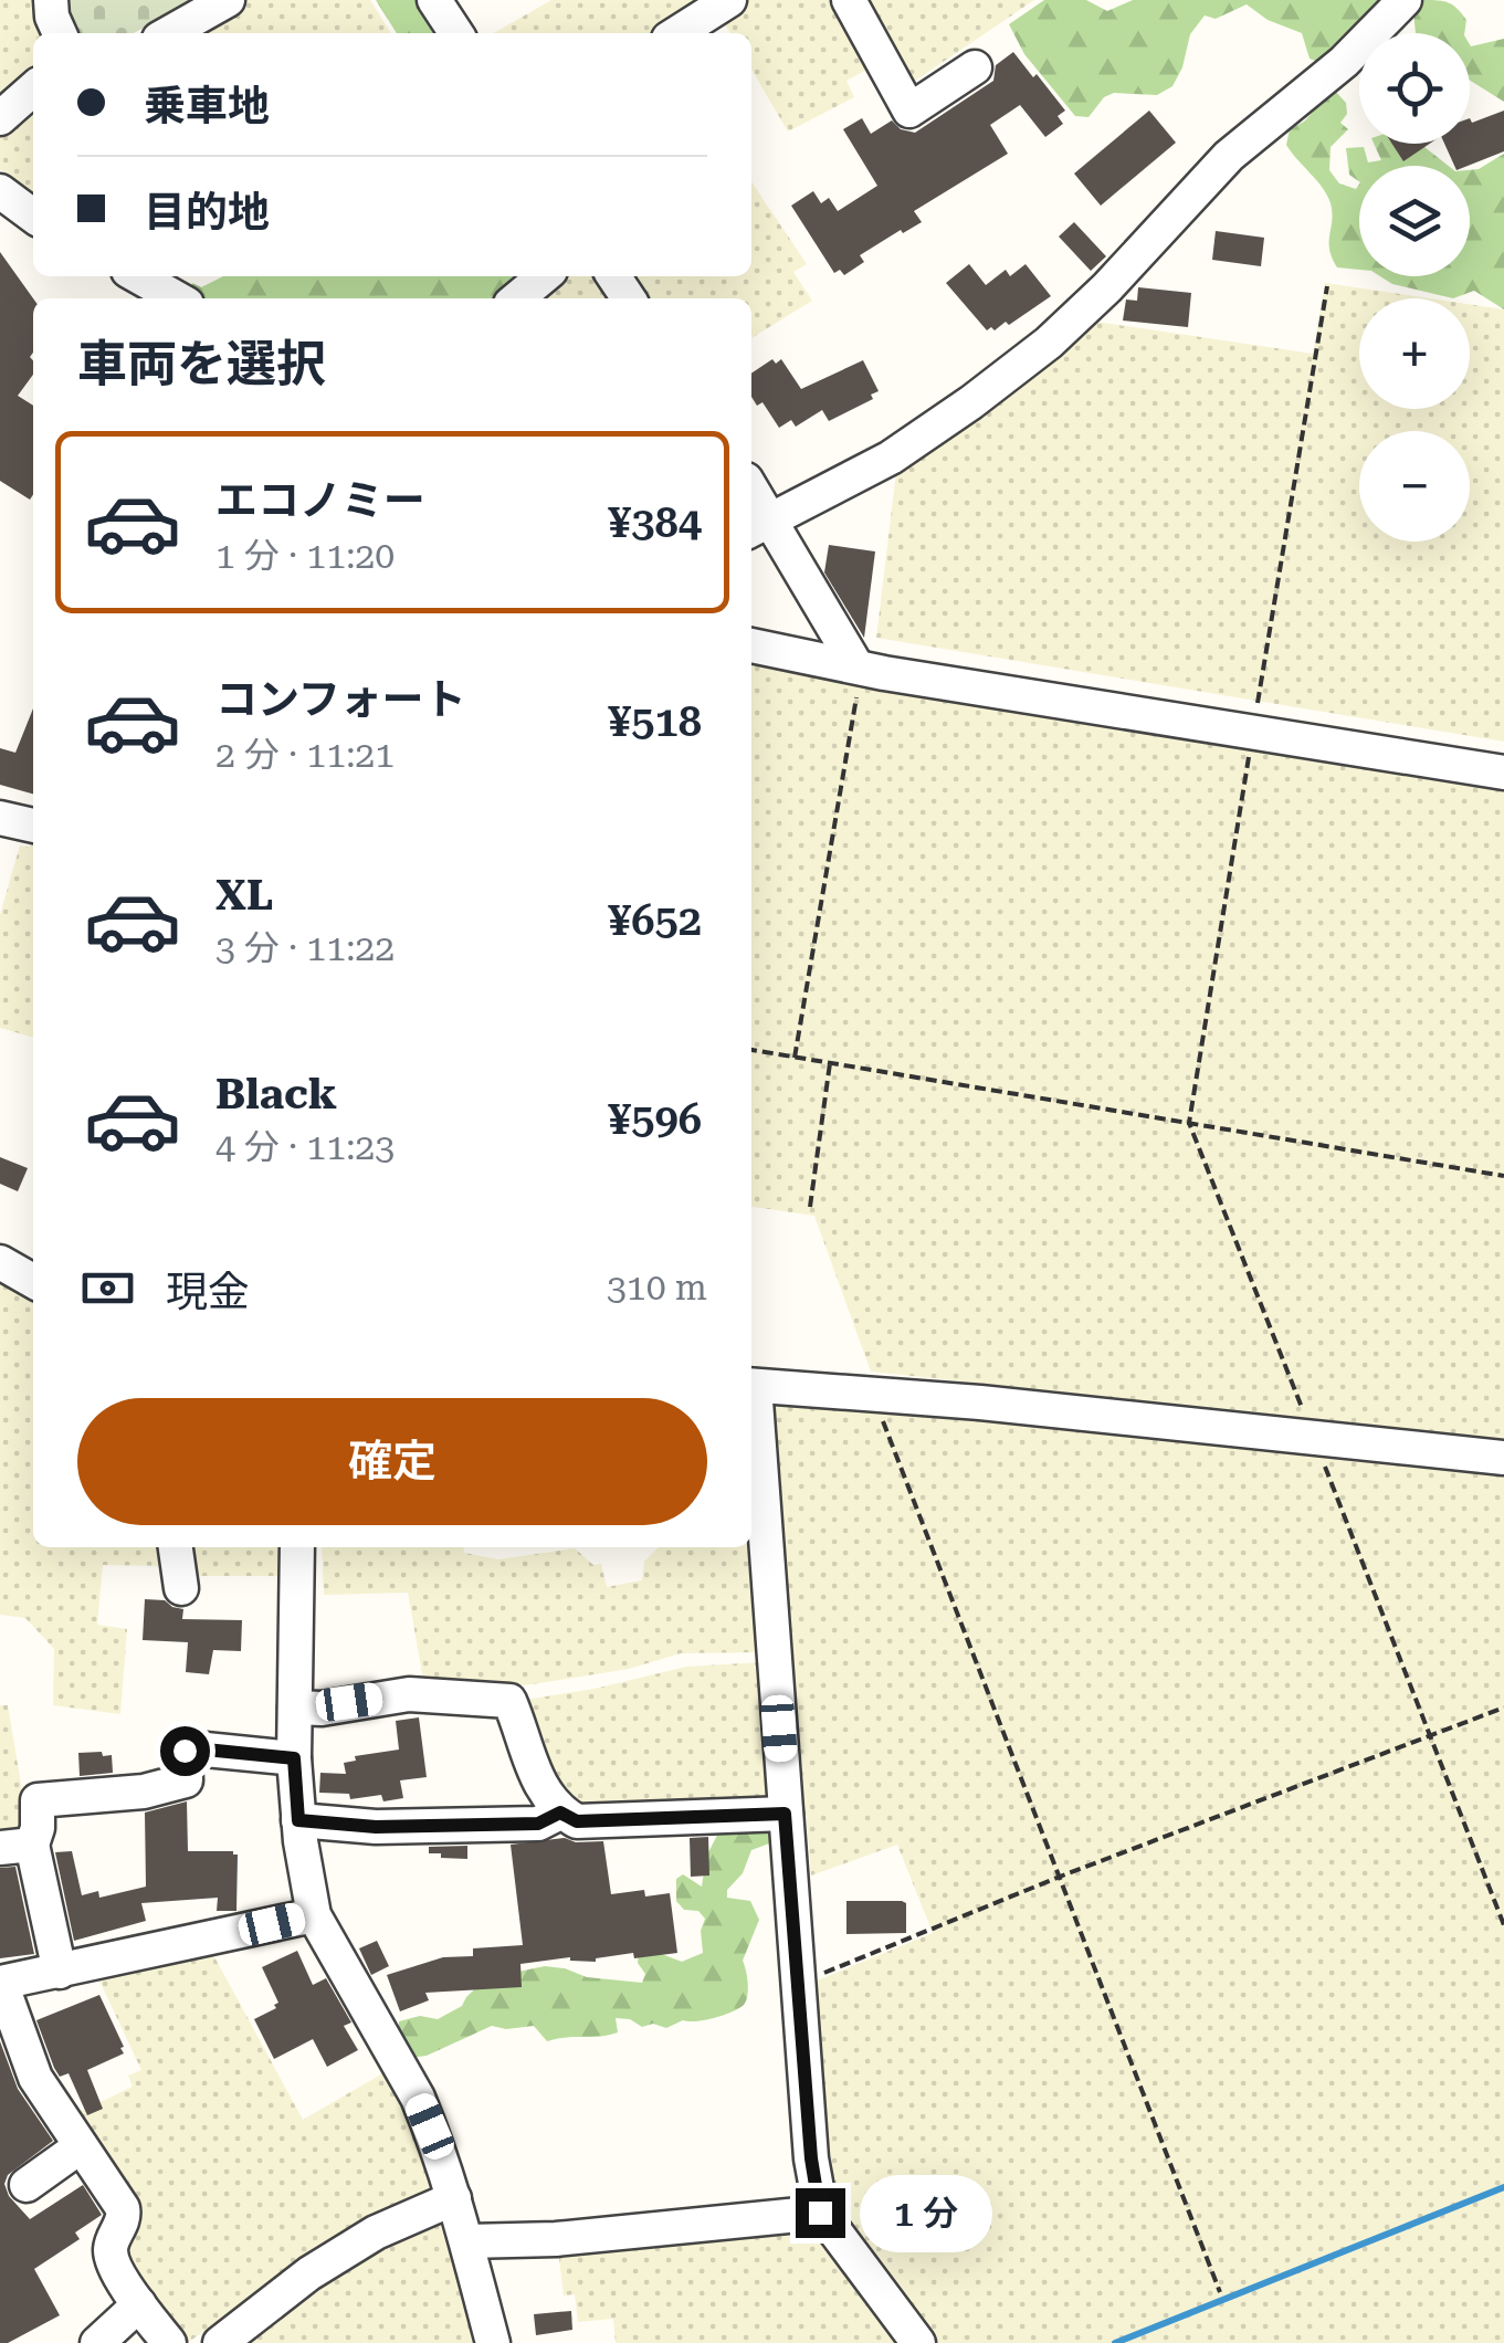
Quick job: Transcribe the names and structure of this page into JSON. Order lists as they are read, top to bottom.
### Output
{
  "page": {
    "map_buttons": ["+", "−"],
    "banner": ["乗車地", "目的地"],
    "heading": "車両を選択",
    "list": [
      {
        "name": "エコノミー",
        "note": "1 分 · 11:20",
        "value": "¥384"
      },
      {
        "name": "コンフォート",
        "note": "2 分 · 11:21",
        "value": "¥518"
      },
      {
        "name": "XL",
        "note": "3 分 · 11:22",
        "value": "¥652"
      },
      {
        "name": "Black",
        "note": "4 分 · 11:23",
        "value": "¥596"
      }
    ],
    "pay": ["現金", "310 m"],
    "buttons": "確定",
    "bubble": "1 分"
  }
}
